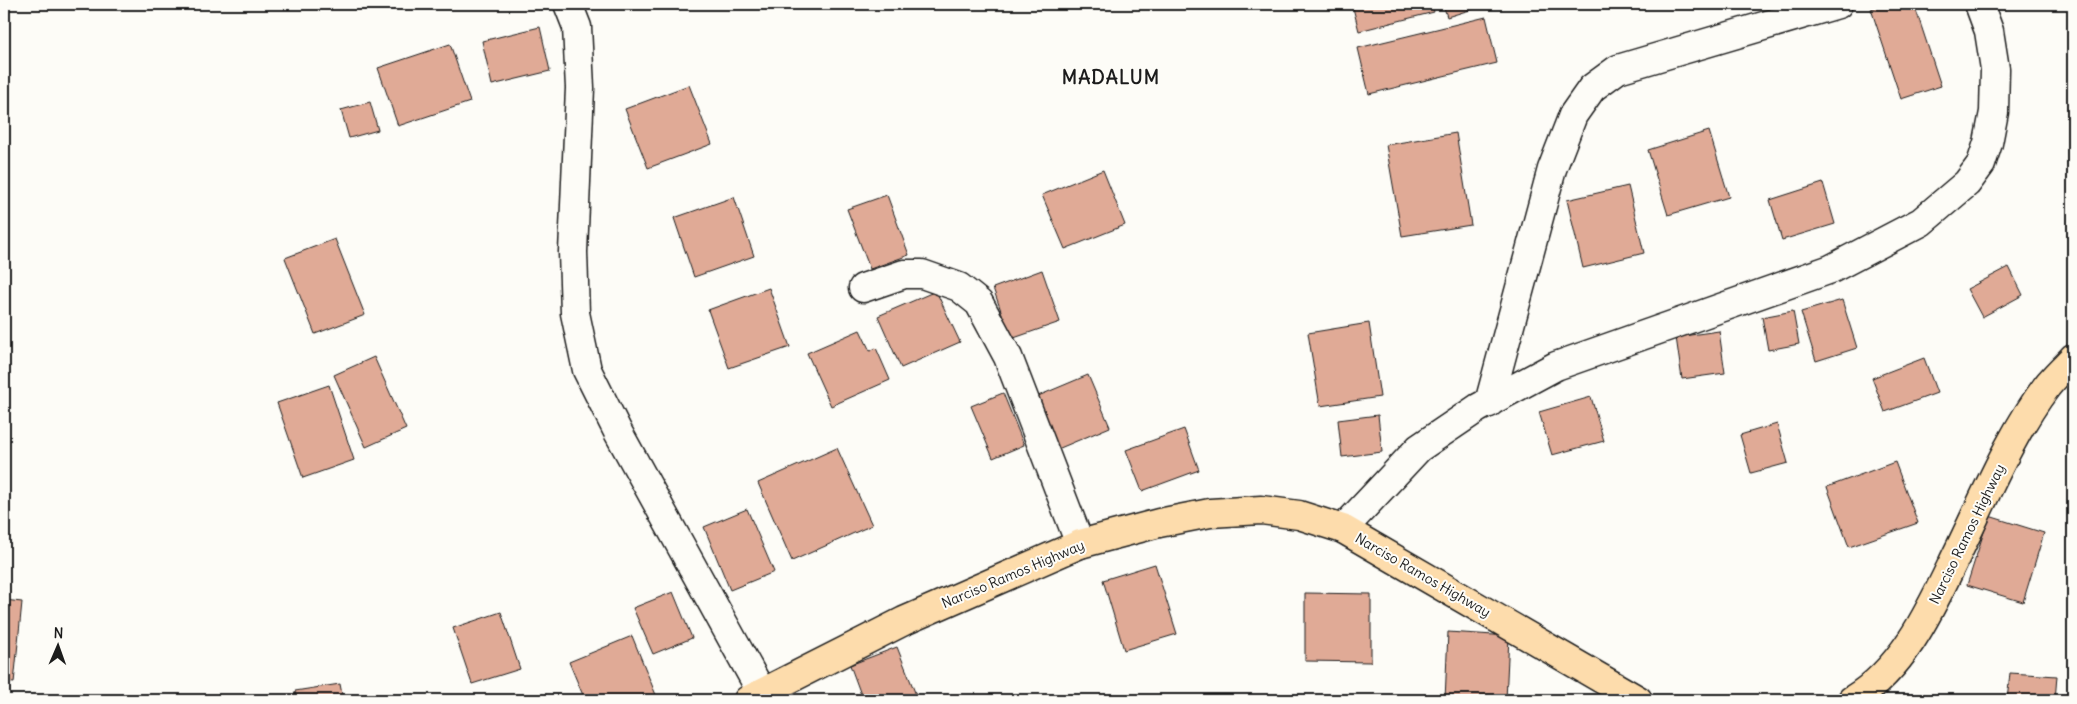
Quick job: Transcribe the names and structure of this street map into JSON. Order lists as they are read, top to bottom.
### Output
{
  "streets": {
    "highway": ["Narciso Ramos Highway"]
  },
  "districts": ["MADALUM"],
  "north": "top"
}
